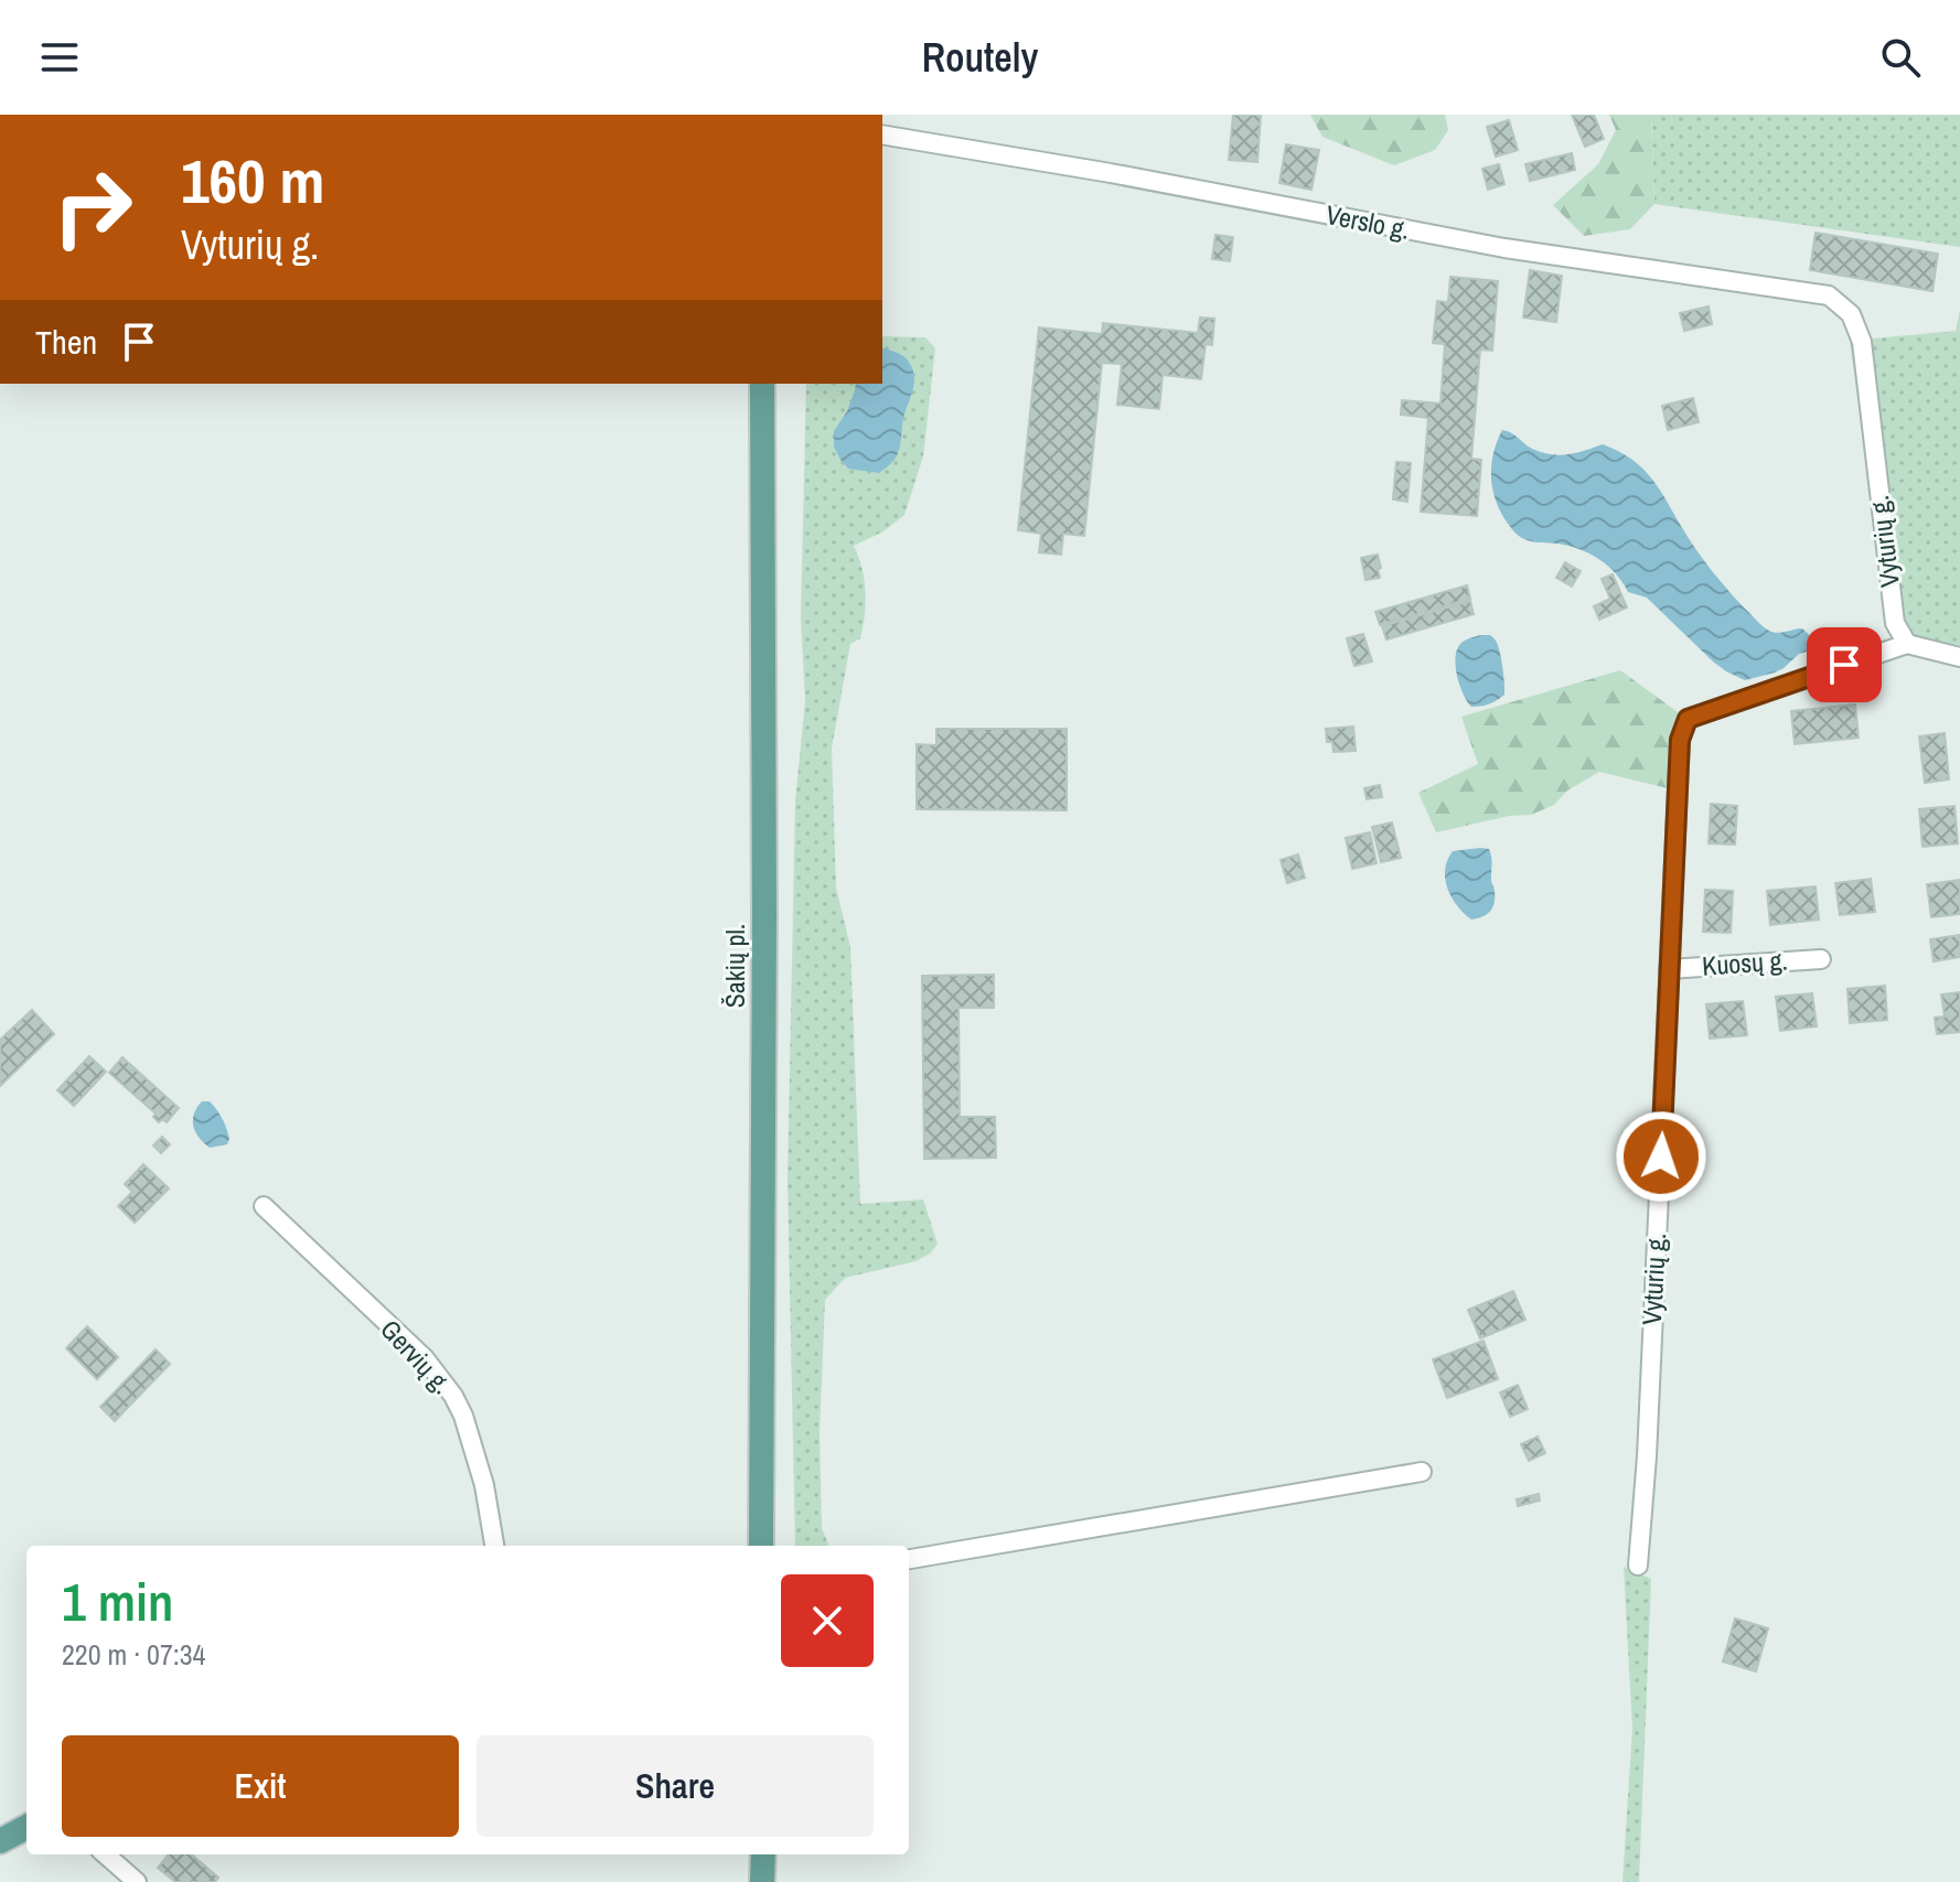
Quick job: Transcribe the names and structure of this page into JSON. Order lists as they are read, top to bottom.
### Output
{
  "streets": {
    "main road": ["Šakių pl."],
    "street": [
      "Verslo g.",
      "Vyturių g.",
      "Kuosų g.",
      "Gervių g."
    ]
  },
  "crossings": [
    ["Verslo g.", "Vyturių g."],
    ["Vyturių g.", "Kuosų g."]
  ],
  "page": {
    "header": "Routely",
    "turn": ["160 m", "Vyturių g."],
    "then": "Then",
    "heading": ["1 min", "220 m · 07:34"],
    "buttons": ["Exit", "Share"]
  }
}
